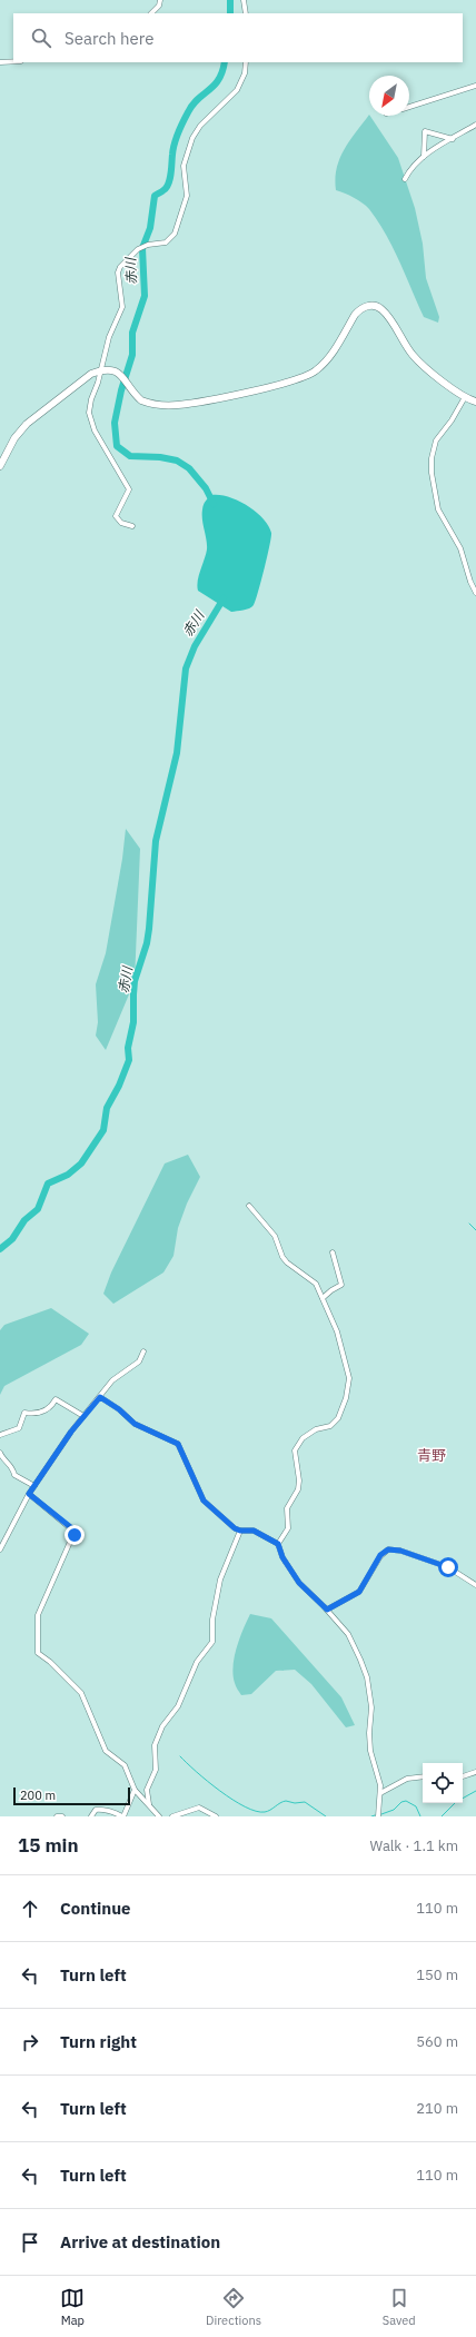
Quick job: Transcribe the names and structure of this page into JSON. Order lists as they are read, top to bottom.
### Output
{
  "districts": ["青野"],
  "water": ["赤川"],
  "scale_bar": "200 m",
  "north": "bottom left",
  "page": {
    "search": "Search here",
    "scale": "200 m",
    "heading": ["15 min", "Walk · 1.1 km"],
    "list": [
      ["Continue", "110 m"],
      ["Turn left", "150 m"],
      ["Turn right", "560 m"],
      ["Turn left", "210 m"],
      ["Turn left", "110 m"],
      "Arrive at destination"
    ],
    "nav": ["Map", "Directions", "Saved"]
  }
}
